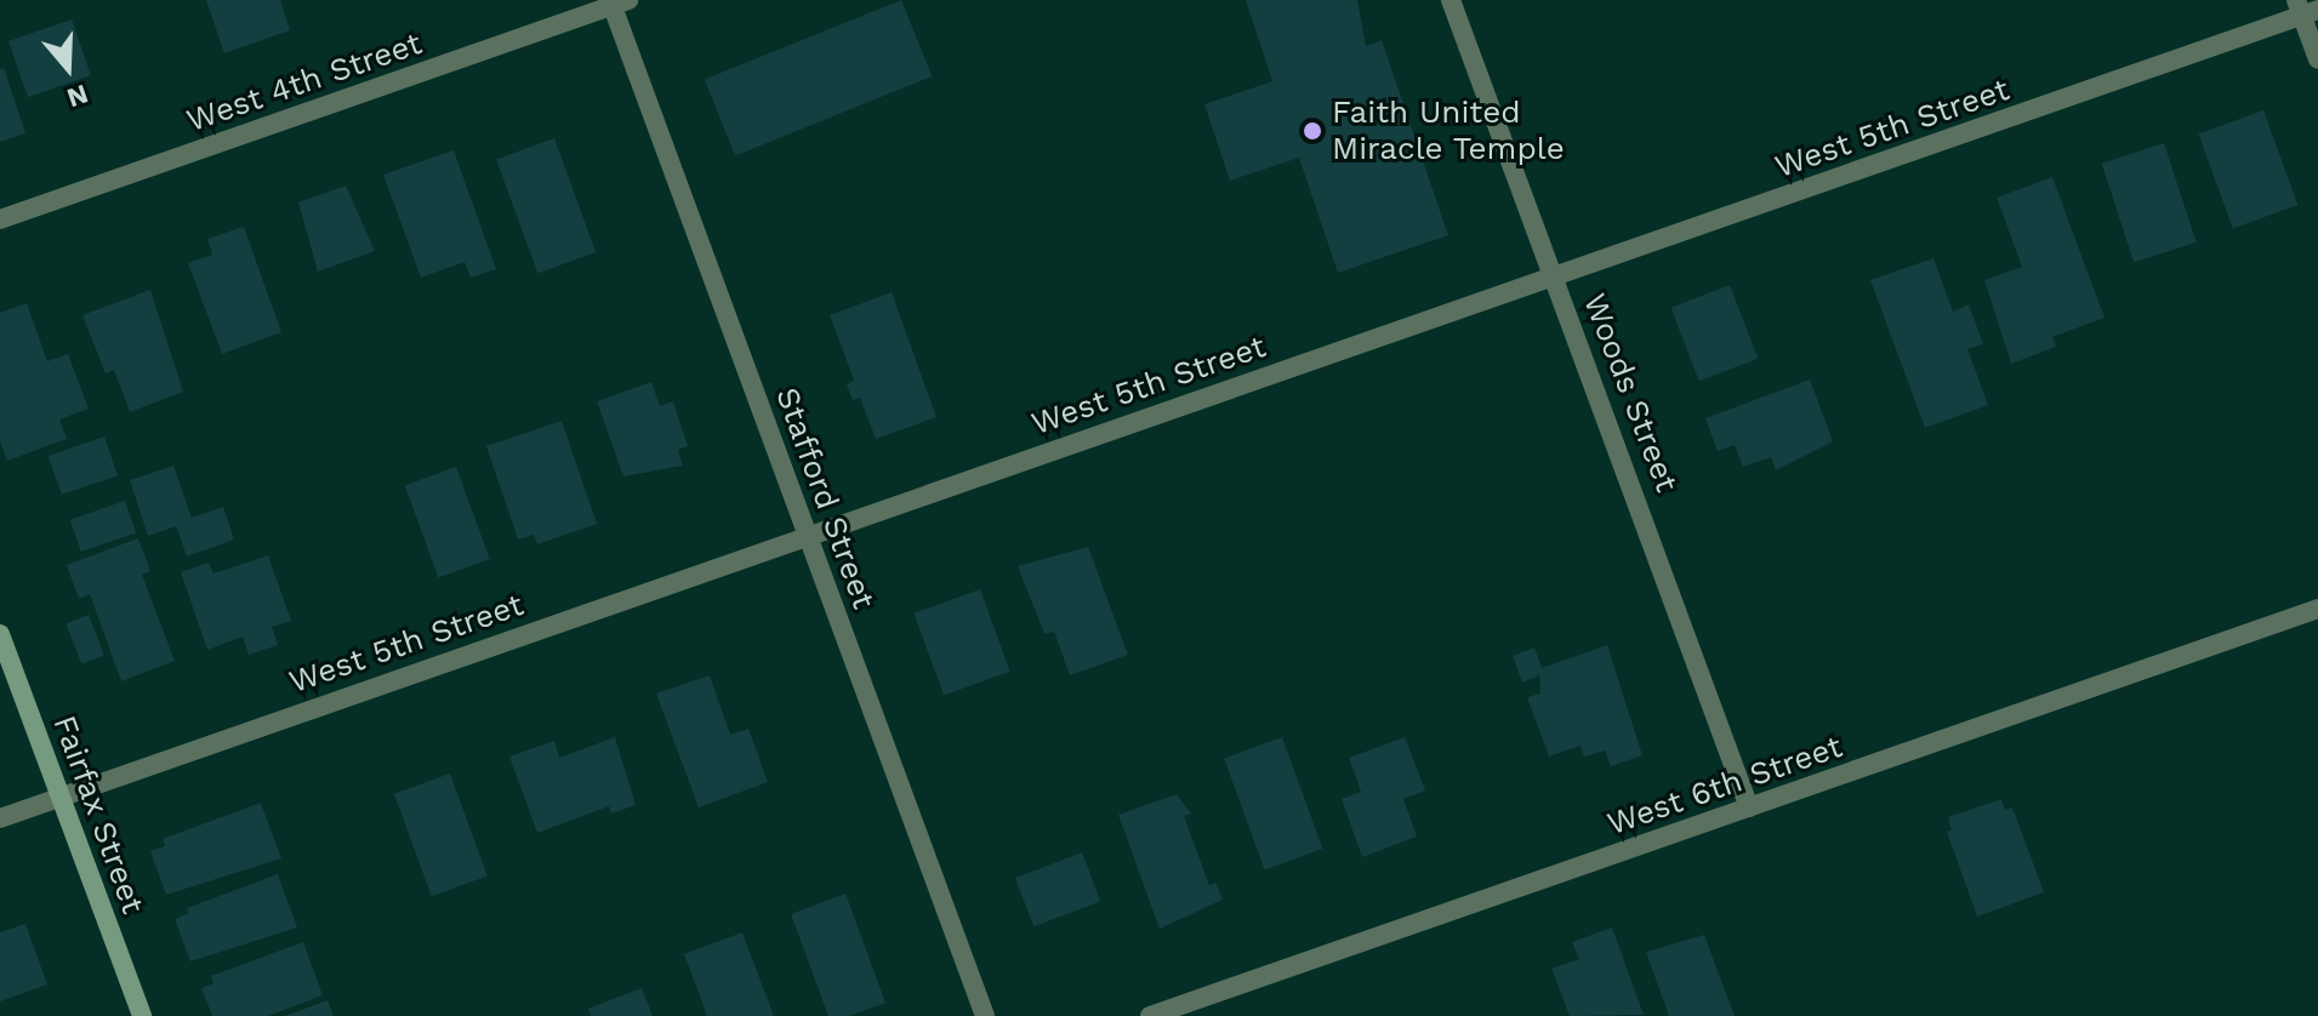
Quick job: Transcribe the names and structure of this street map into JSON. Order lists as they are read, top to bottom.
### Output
{
  "streets": {
    "street": [
      "West 4th Street",
      "West 5th Street",
      "Woods Street",
      "Stafford Street",
      "West 6th Street",
      "Fairfax Street"
    ]
  },
  "crossings": [
    ["West 4th Street", "Stafford Street"],
    ["West 5th Street", "Woods Street"],
    ["West 5th Street", "Stafford Street"],
    ["West 5th Street", "Fairfax Street"],
    ["Woods Street", "West 6th Street"]
  ],
  "places": ["Faith United Miracle Temple"],
  "north": "bottom"
}
